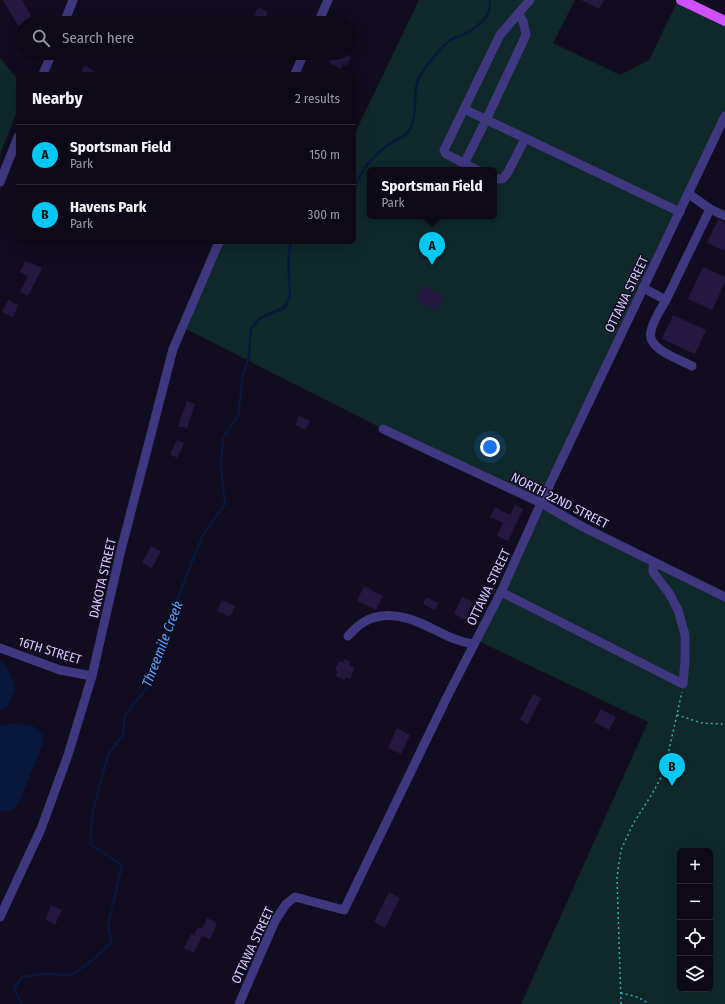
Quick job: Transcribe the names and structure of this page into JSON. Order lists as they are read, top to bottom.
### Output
{
  "streets": {
    "street": [
      "OTTAWA STREET",
      "NORTH 22ND STREET",
      "DAKOTA STREET",
      "16TH STREET"
    ]
  },
  "crossings": [
    ["OTTAWA STREET", "NORTH 22ND STREET"],
    ["DAKOTA STREET", "16TH STREET"]
  ],
  "water": ["Threemile Creek"],
  "page": {
    "search": "Search here",
    "heading": ["Nearby", "2 results"],
    "list": [
      {
        "mark": "A",
        "name": "Sportsman Field",
        "note": "Park",
        "value": "150 m"
      },
      {
        "mark": "B",
        "name": "Havens Park",
        "note": "Park",
        "value": "300 m"
      }
    ],
    "popup": ["Sportsman Field", "Park"],
    "pins": ["A", "B"],
    "map_buttons": ["+", "−"]
  }
}
